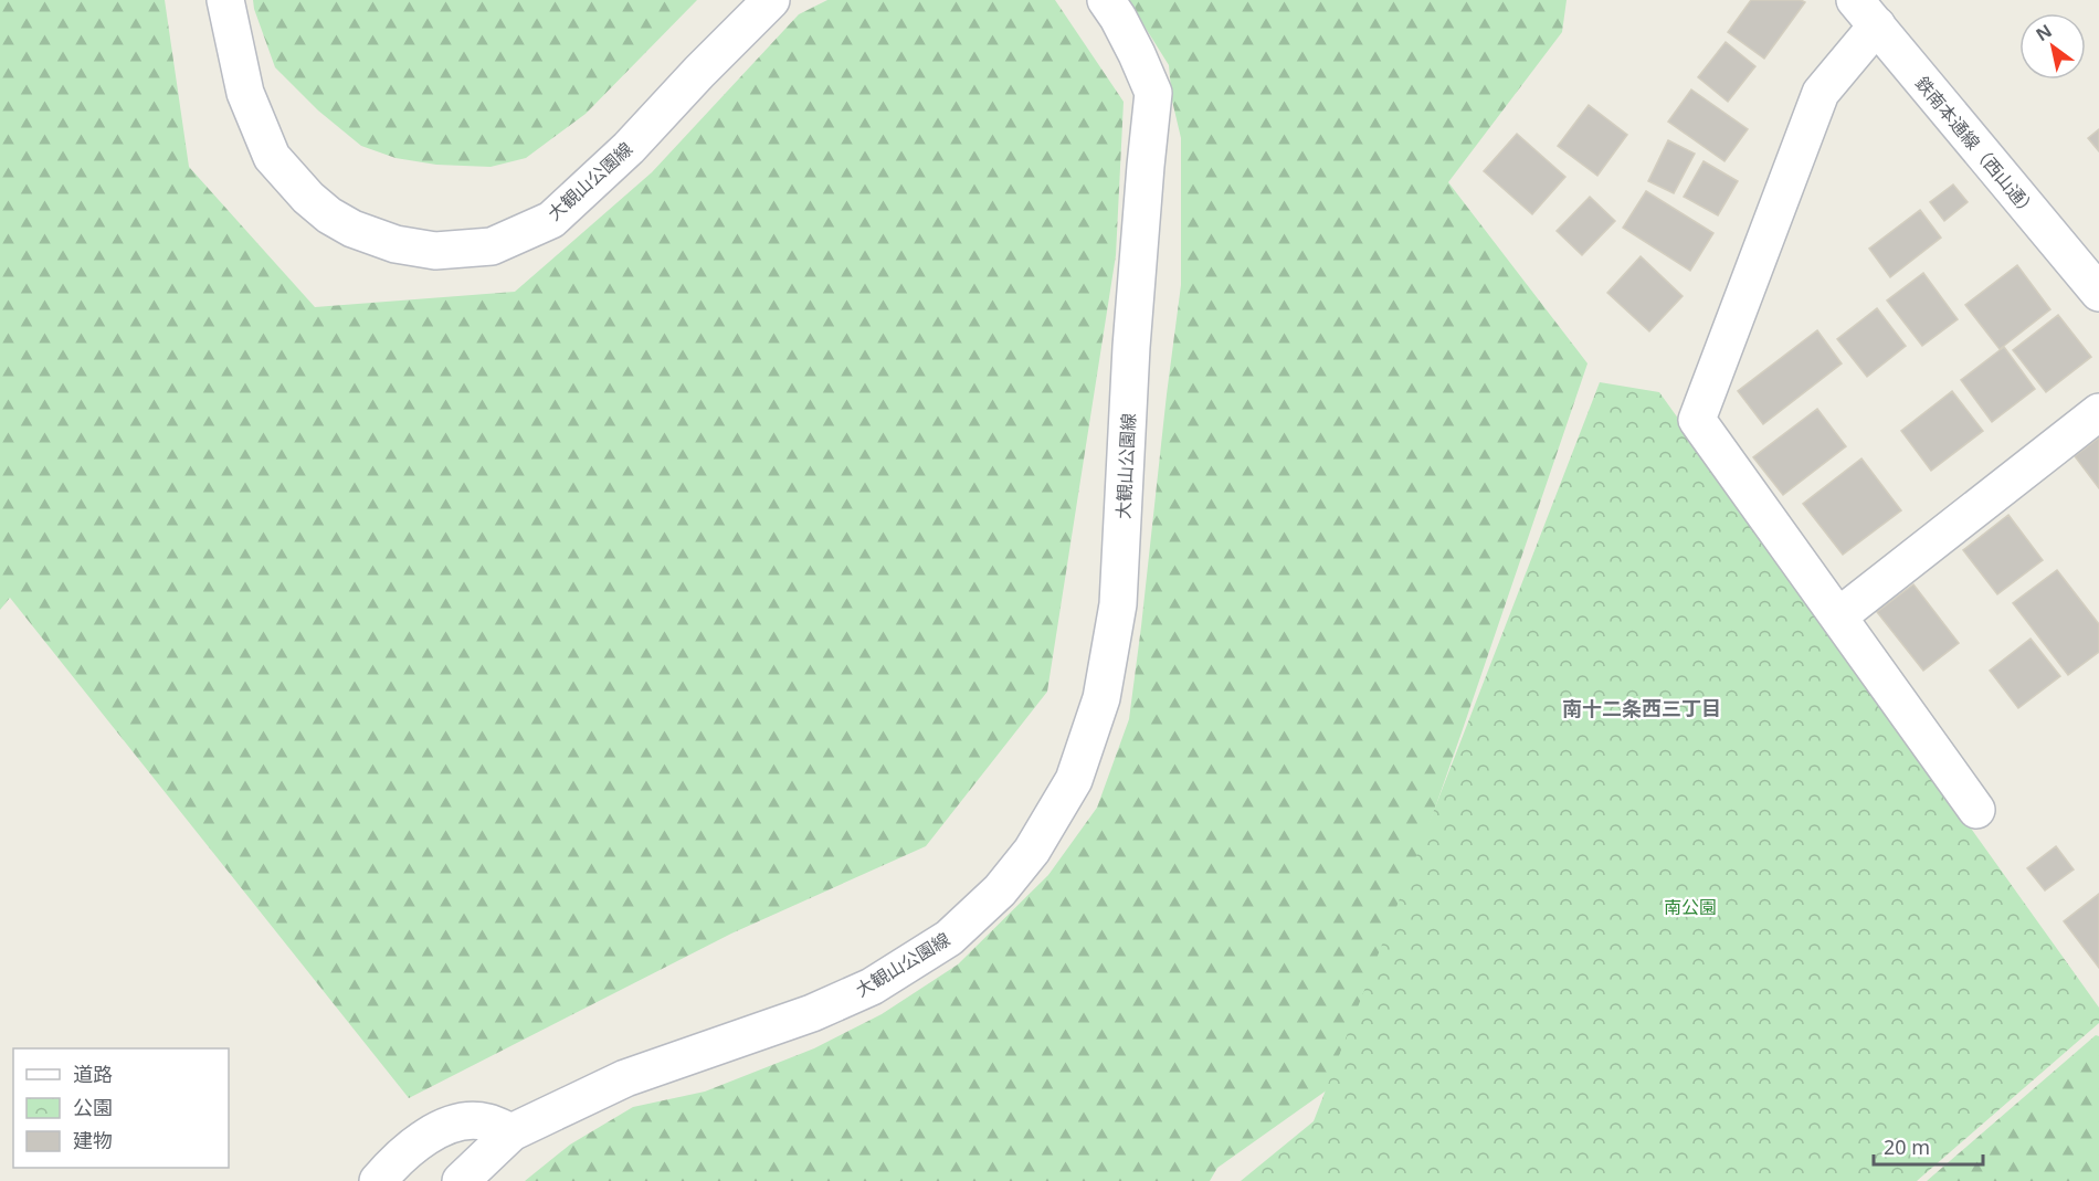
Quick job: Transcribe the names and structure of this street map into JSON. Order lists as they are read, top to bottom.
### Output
{
  "streets": {
    "main road": ["鉄南本通線（西山通）", "大観山公園線"]
  },
  "districts": ["南十二条西三丁目"],
  "parks": ["南公園"],
  "legend": ["道路", "公園", "建物"],
  "scale_bar": "20 m",
  "north": "top left"
}
